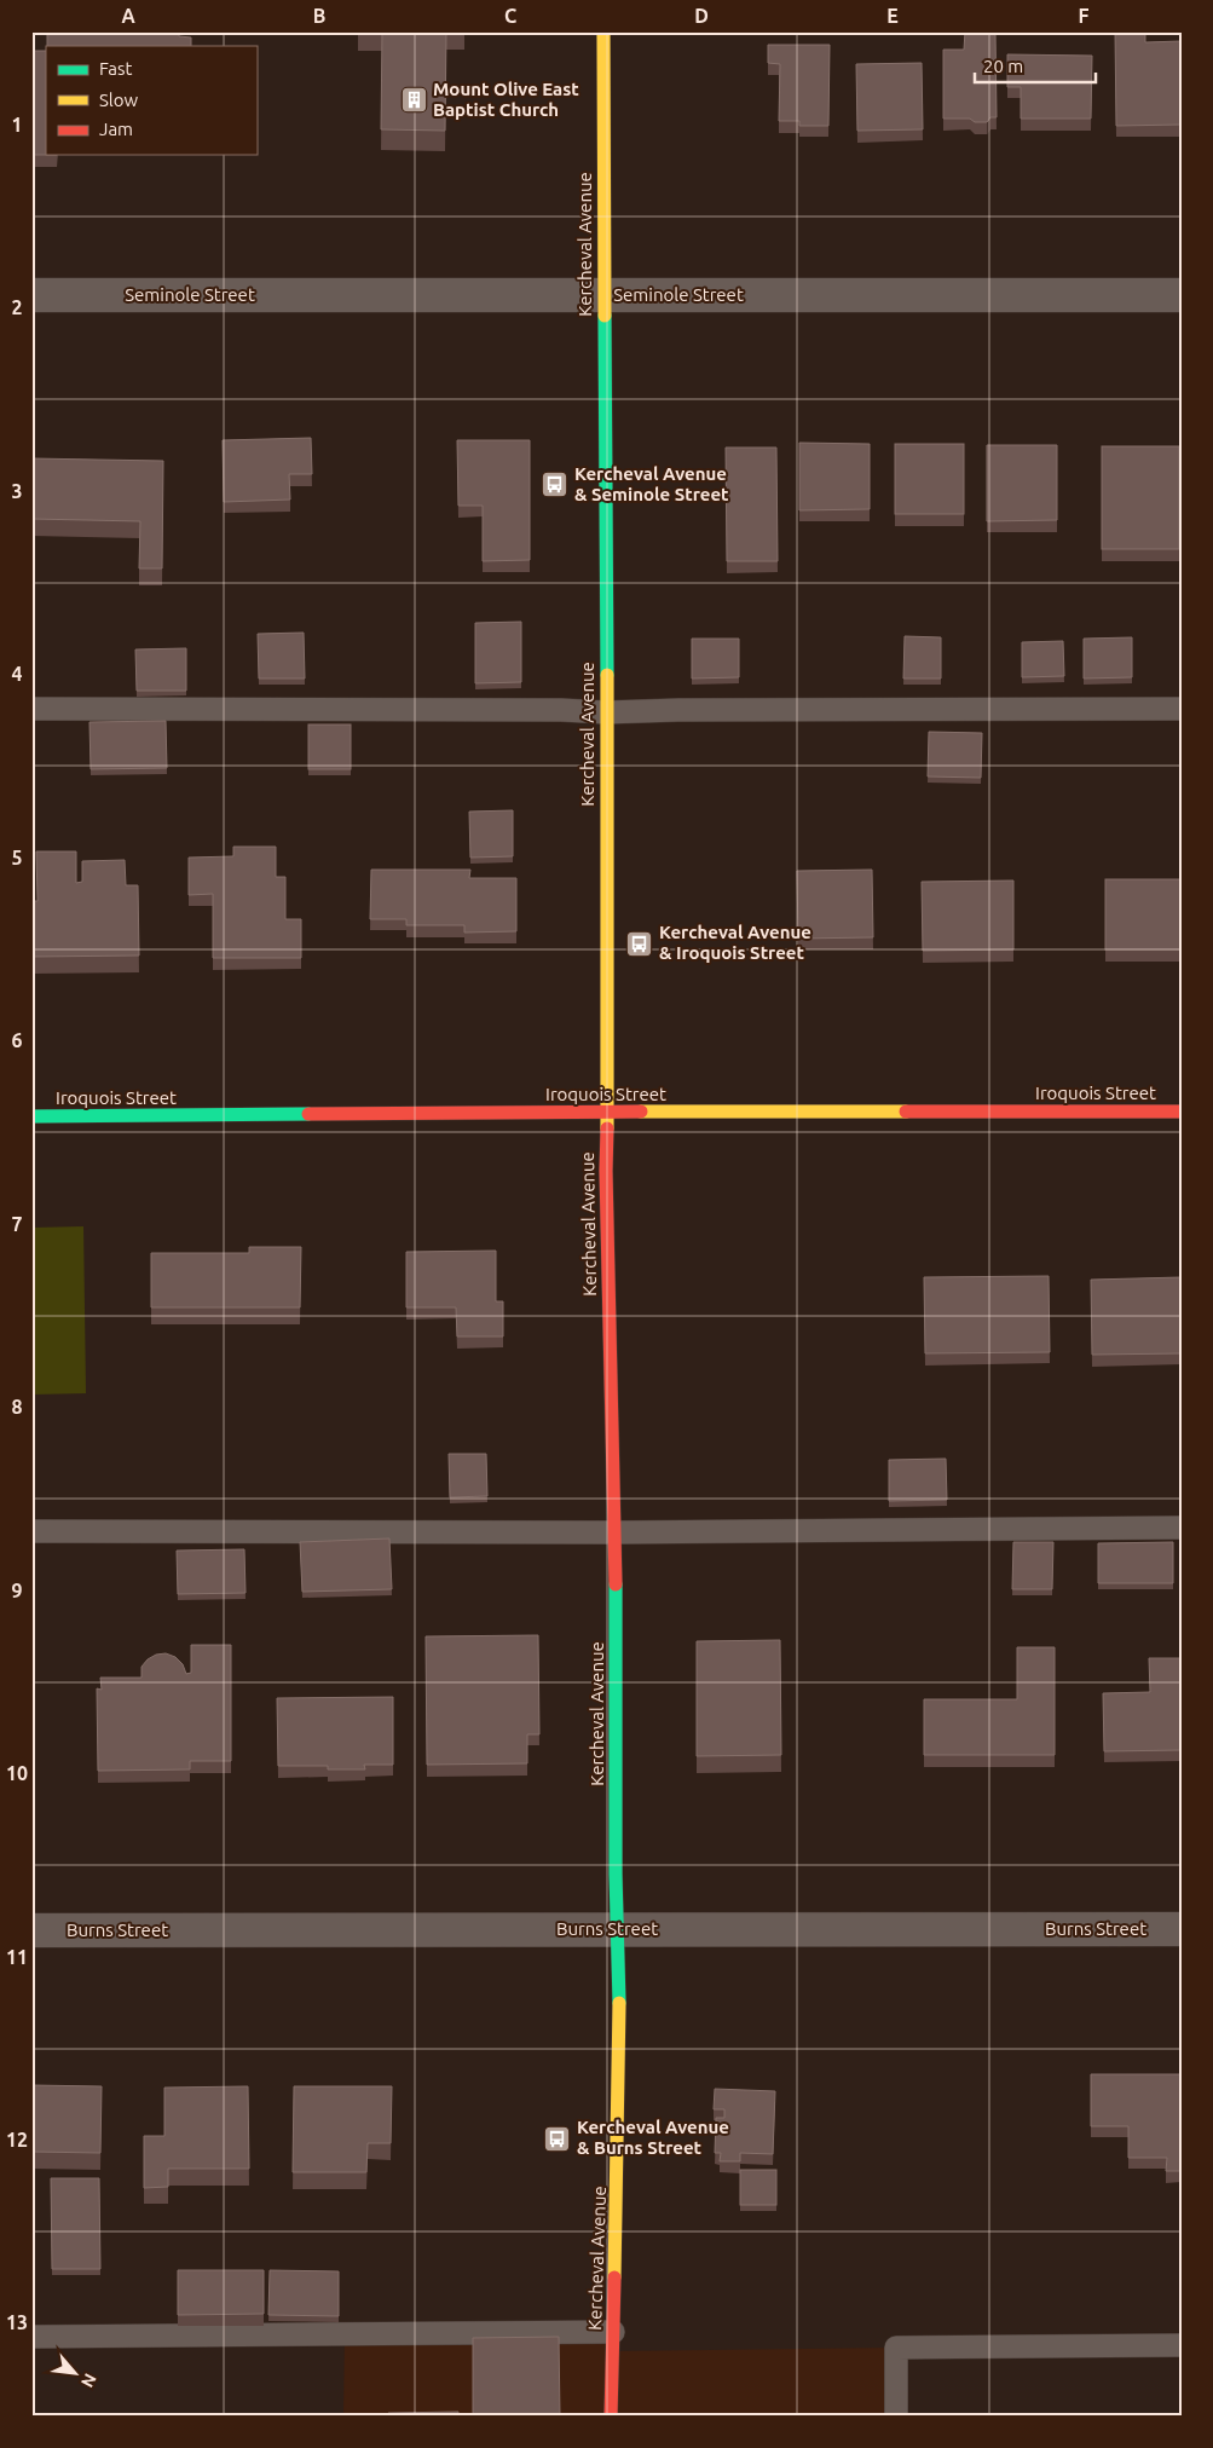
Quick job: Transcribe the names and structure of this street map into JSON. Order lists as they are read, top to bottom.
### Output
{
  "streets": {
    "street": [
      "Kercheval Avenue",
      "Seminole Street",
      "Iroquois Street",
      "Burns Street"
    ]
  },
  "crossings": [
    ["Kercheval Avenue", "Seminole Street"],
    ["Kercheval Avenue", "Iroquois Street"],
    ["Kercheval Avenue", "Burns Street"]
  ],
  "places": {
    "building": ["Mount Olive East Baptist Church"],
    "bus stop": ["Kercheval Avenue & Seminole Street", "Kercheval Avenue & Iroquois Street", "Kercheval Avenue & Burns Street"]
  },
  "legend": ["Fast", "Slow", "Jam"],
  "scale_bar": "20 m",
  "north": "bottom right",
  "grid": {
    "columns": [
      "A",
      "B",
      "C",
      "D",
      "E",
      "F"
    ],
    "rows": [
      "1",
      "2",
      "3",
      "4",
      "5",
      "6",
      "7",
      "8",
      "9",
      "10",
      "11",
      "12",
      "13"
    ]
  }
}
